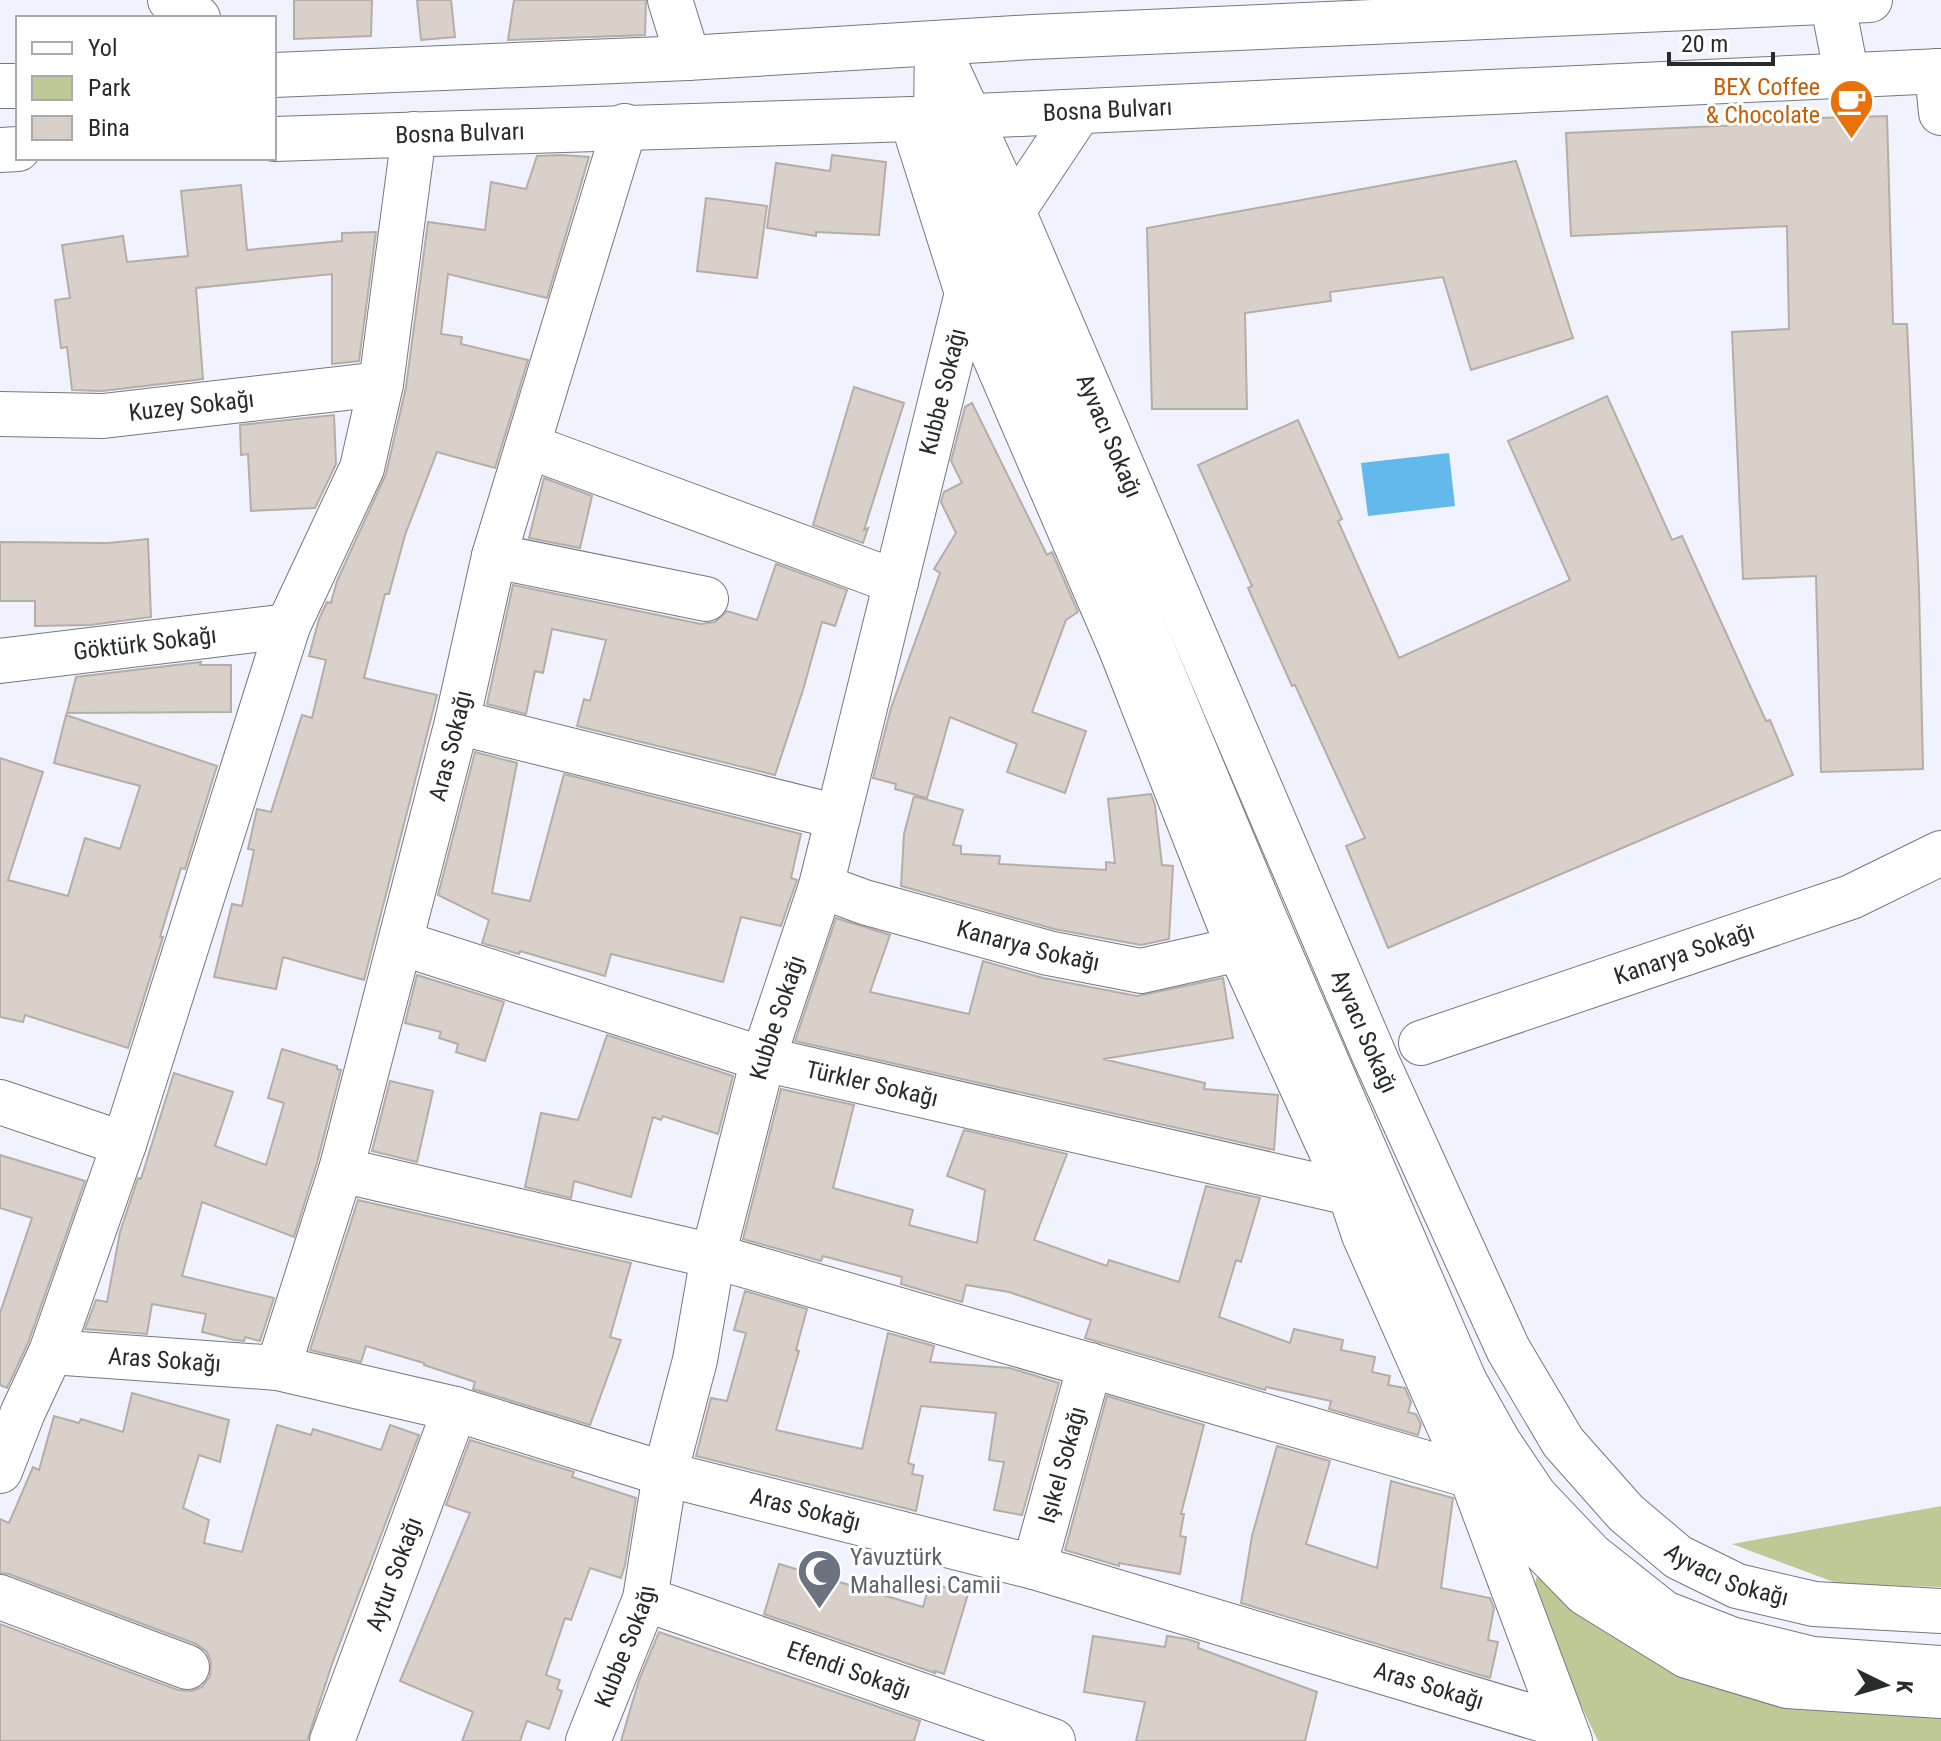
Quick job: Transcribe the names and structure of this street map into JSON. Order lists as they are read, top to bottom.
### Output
{
  "streets": {
    "street": [
      "Bosna Bulvarı",
      "Kubbe Sokağı",
      "Kuzey Sokağı",
      "Ayvacı Sokağı",
      "Göktürk Sokağı",
      "Aras Sokağı",
      "Kanarya Sokağı",
      "Türkler Sokağı",
      "Işıkel Sokağı",
      "Aytur Sokağı",
      "Efendi Sokağı"
    ]
  },
  "crossings": [
    ["Bosna Bulvarı", "Ayvacı Sokağı"],
    ["Bosna Bulvarı", "Aras Sokağı"],
    ["Kubbe Sokağı", "Aras Sokağı"],
    ["Kubbe Sokağı", "Kanarya Sokağı"],
    ["Kubbe Sokağı", "Türkler Sokağı"],
    ["Kubbe Sokağı", "Efendi Sokağı"],
    ["Aras Sokağı", "Türkler Sokağı"],
    ["Aras Sokağı", "Işıkel Sokağı"],
    ["Aras Sokağı", "Aytur Sokağı"]
  ],
  "places": {
    "cafe": ["BEX Coffee & Chocolate"],
    "mosque": ["Yavuztürk Mahallesi Camii"]
  },
  "legend": ["Yol", "Park", "Bina"],
  "scale_bar": "20 m",
  "north": "right"
}
